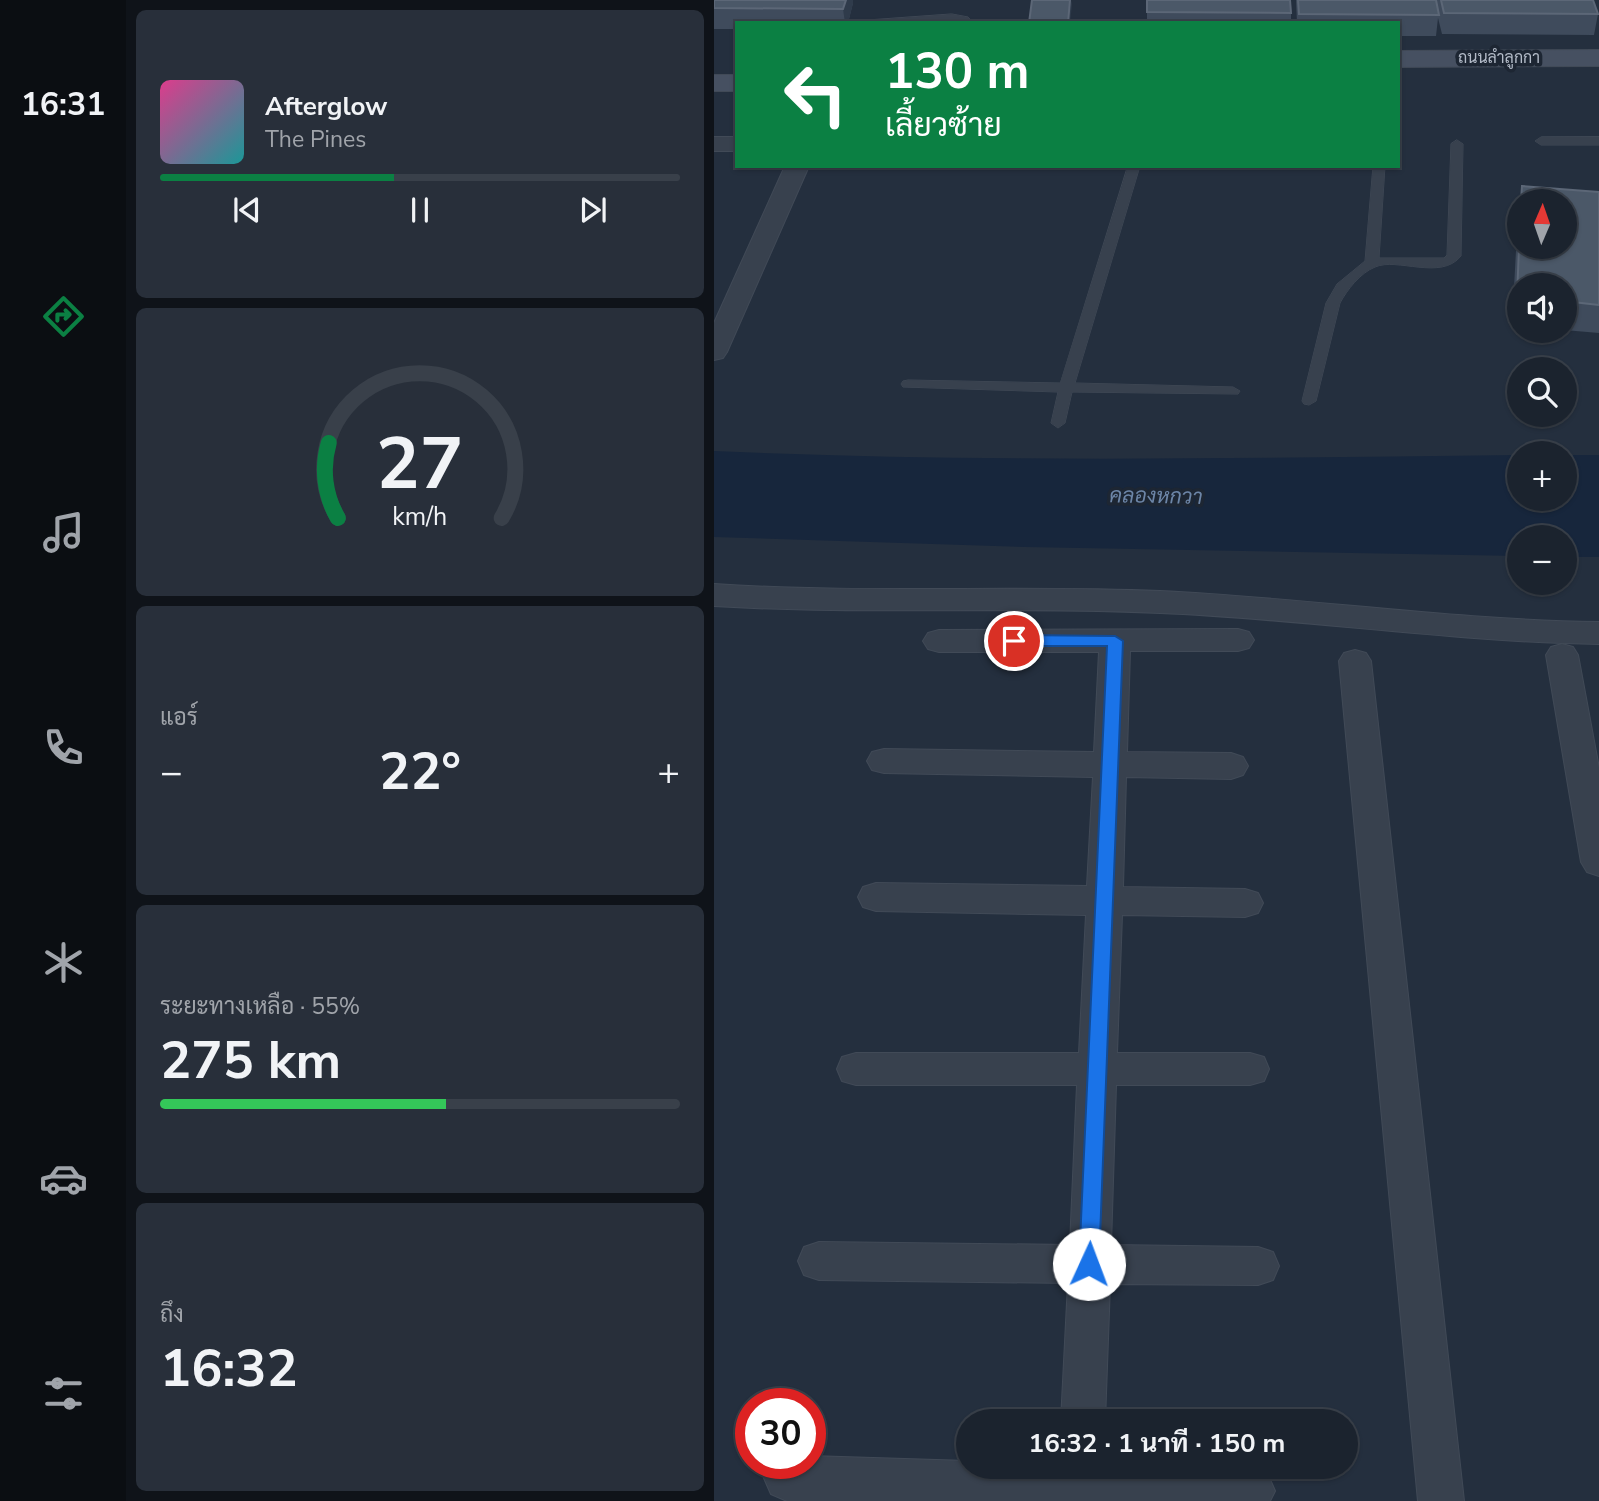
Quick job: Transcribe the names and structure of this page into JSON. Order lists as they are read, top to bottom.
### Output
{
  "streets": {
    "main road": ["ถนนลำลูกกา"]
  },
  "water": ["คลองหกวา"],
  "north": "top",
  "page": {
    "tabs": "16:31",
    "turn": ["130 m", "เลี้ยวซ้าย"],
    "song": ["Afterglow", "The Pines"],
    "map_buttons": ["+", "−"],
    "tile": [
      "แอร์",
      ["ระยะทางเหลือ · 55%", "275 km"],
      ["ถึง", "16:32"]
    ],
    "heat": ["−", "22°", "+"],
    "limit": "30",
    "trip": "16:32 · 1 นาที · 150 m",
    "gauge": ["27", "km/h"]
  }
}
